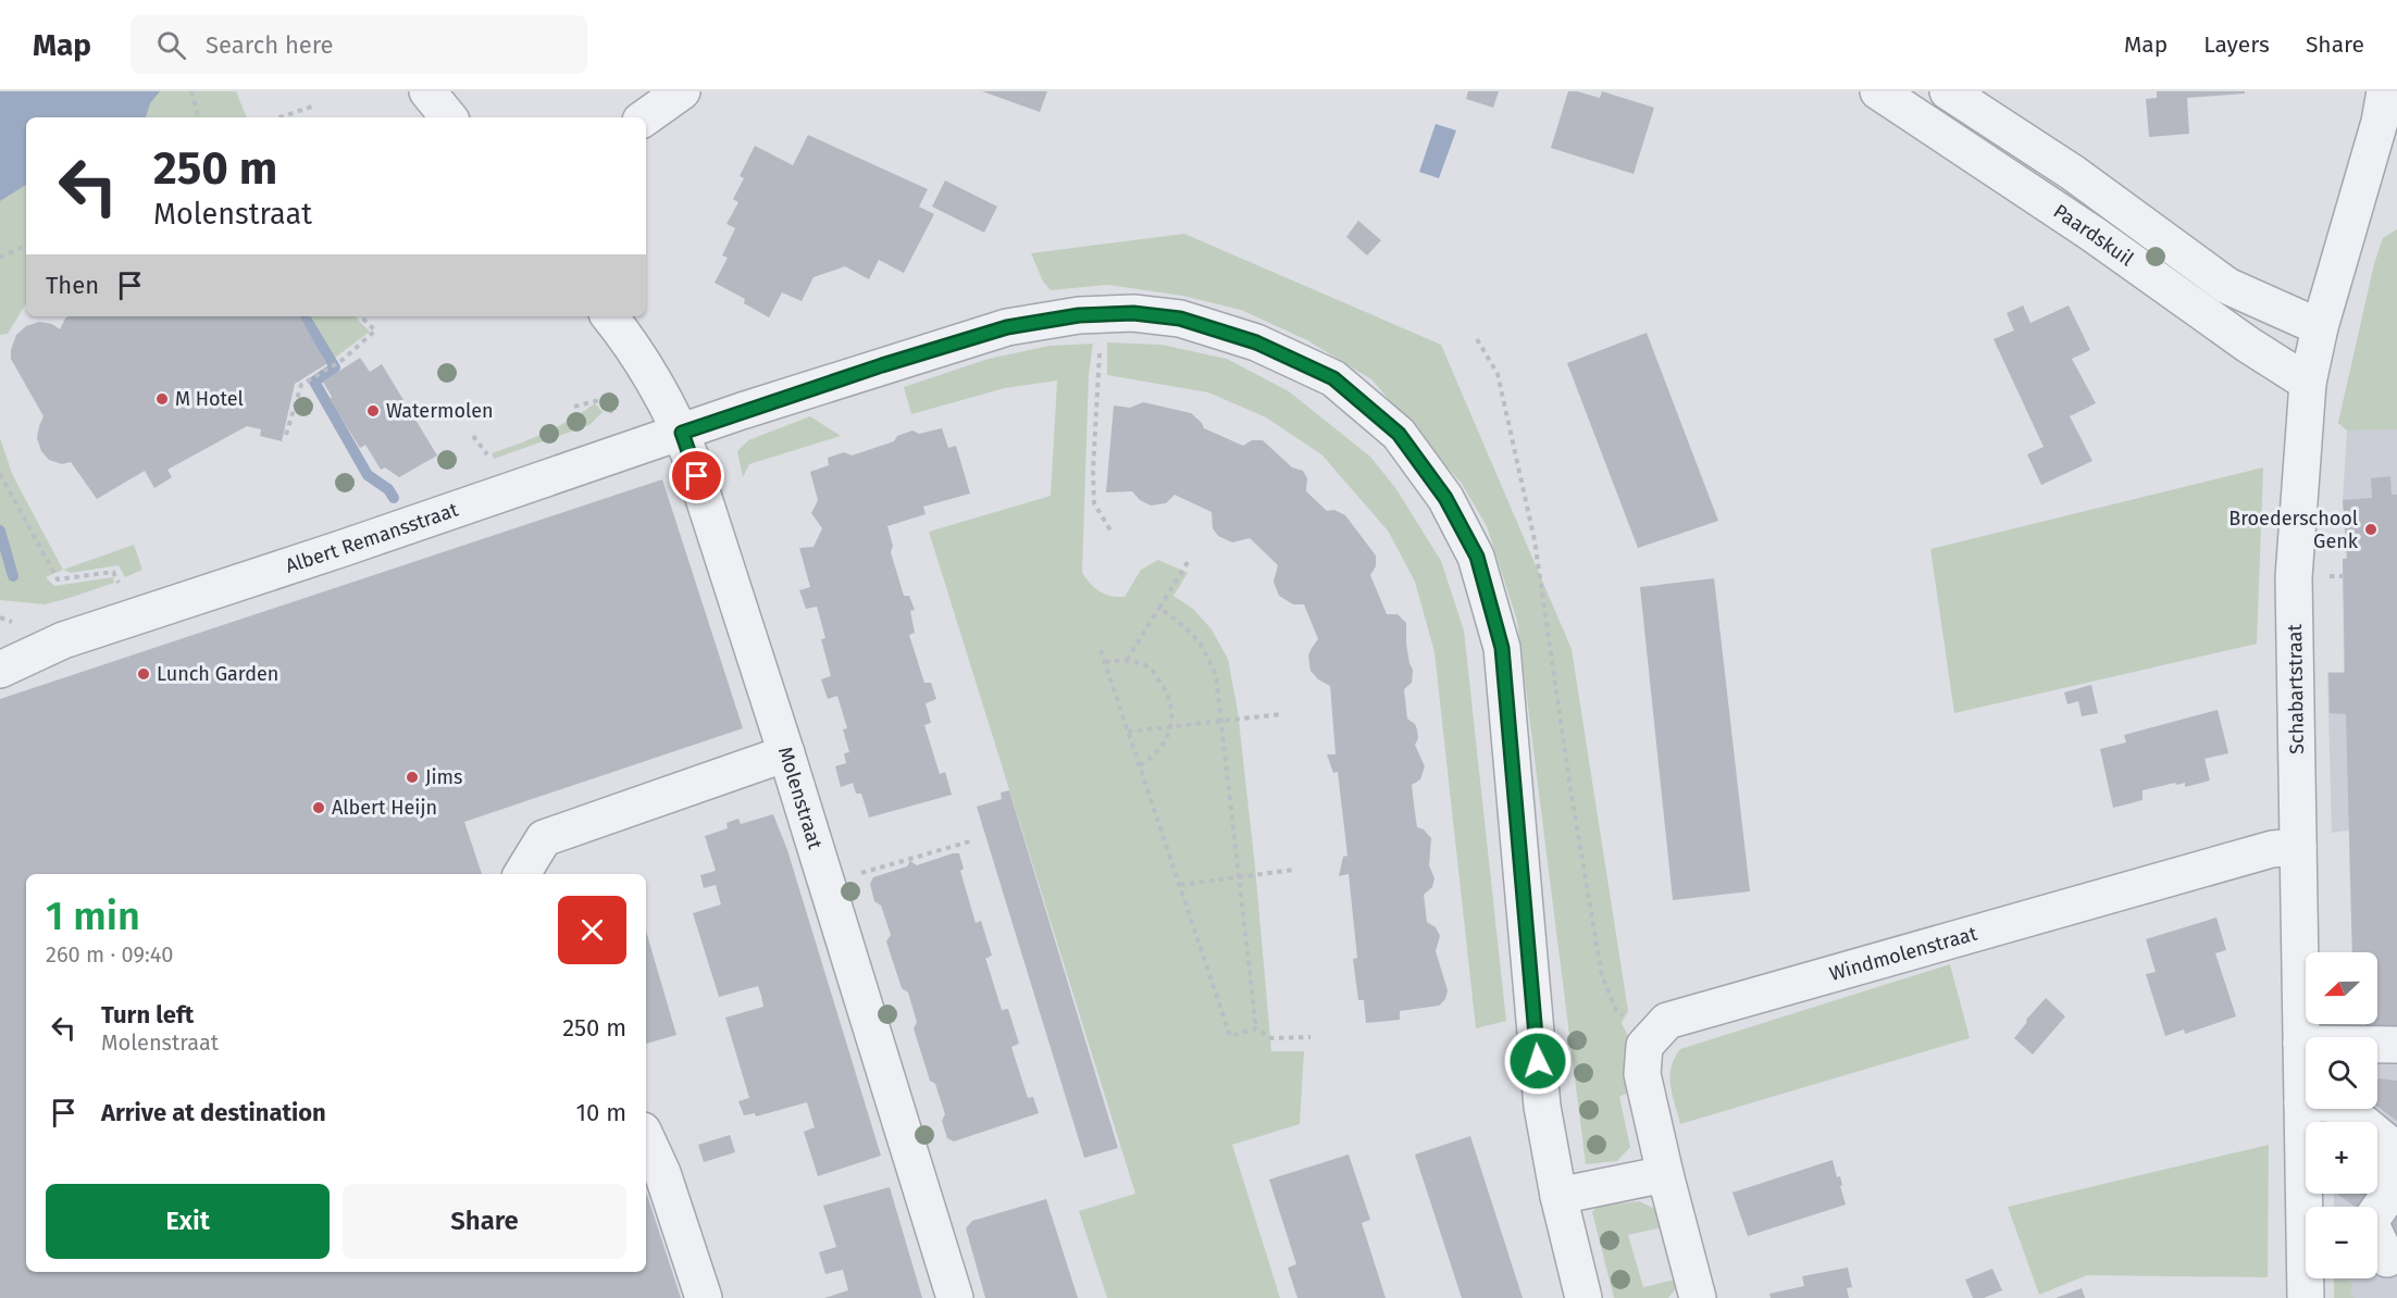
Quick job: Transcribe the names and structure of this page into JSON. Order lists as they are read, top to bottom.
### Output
{
  "streets": {
    "street": [
      "Paardskuil",
      "Albert Remansstraat",
      "Schabartstraat",
      "Molenstraat",
      "Windmolenstraat"
    ]
  },
  "crossings": [
    ["Paardskuil", "Schabartstraat"],
    ["Albert Remansstraat", "Molenstraat"],
    ["Schabartstraat", "Windmolenstraat"]
  ],
  "places": [
    "M Hotel",
    "Watermolen",
    "Broederschool Genk",
    "Lunch Garden",
    "Jims",
    "Albert Heijn"
  ],
  "north": "left",
  "page": {
    "header": "Map",
    "search": "Search here",
    "nav": ["Map", "Layers", "Share"],
    "turn": ["250 m", "Molenstraat"],
    "then": "Then",
    "heading": ["1 min", "260 m · 09:40"],
    "map_buttons": ["+", "−"],
    "list": [
      {
        "name": "Turn left",
        "note": "Molenstraat",
        "value": "250 m"
      },
      {
        "name": "Arrive at destination",
        "value": "10 m"
      }
    ],
    "buttons": ["Exit", "Share"]
  }
}
